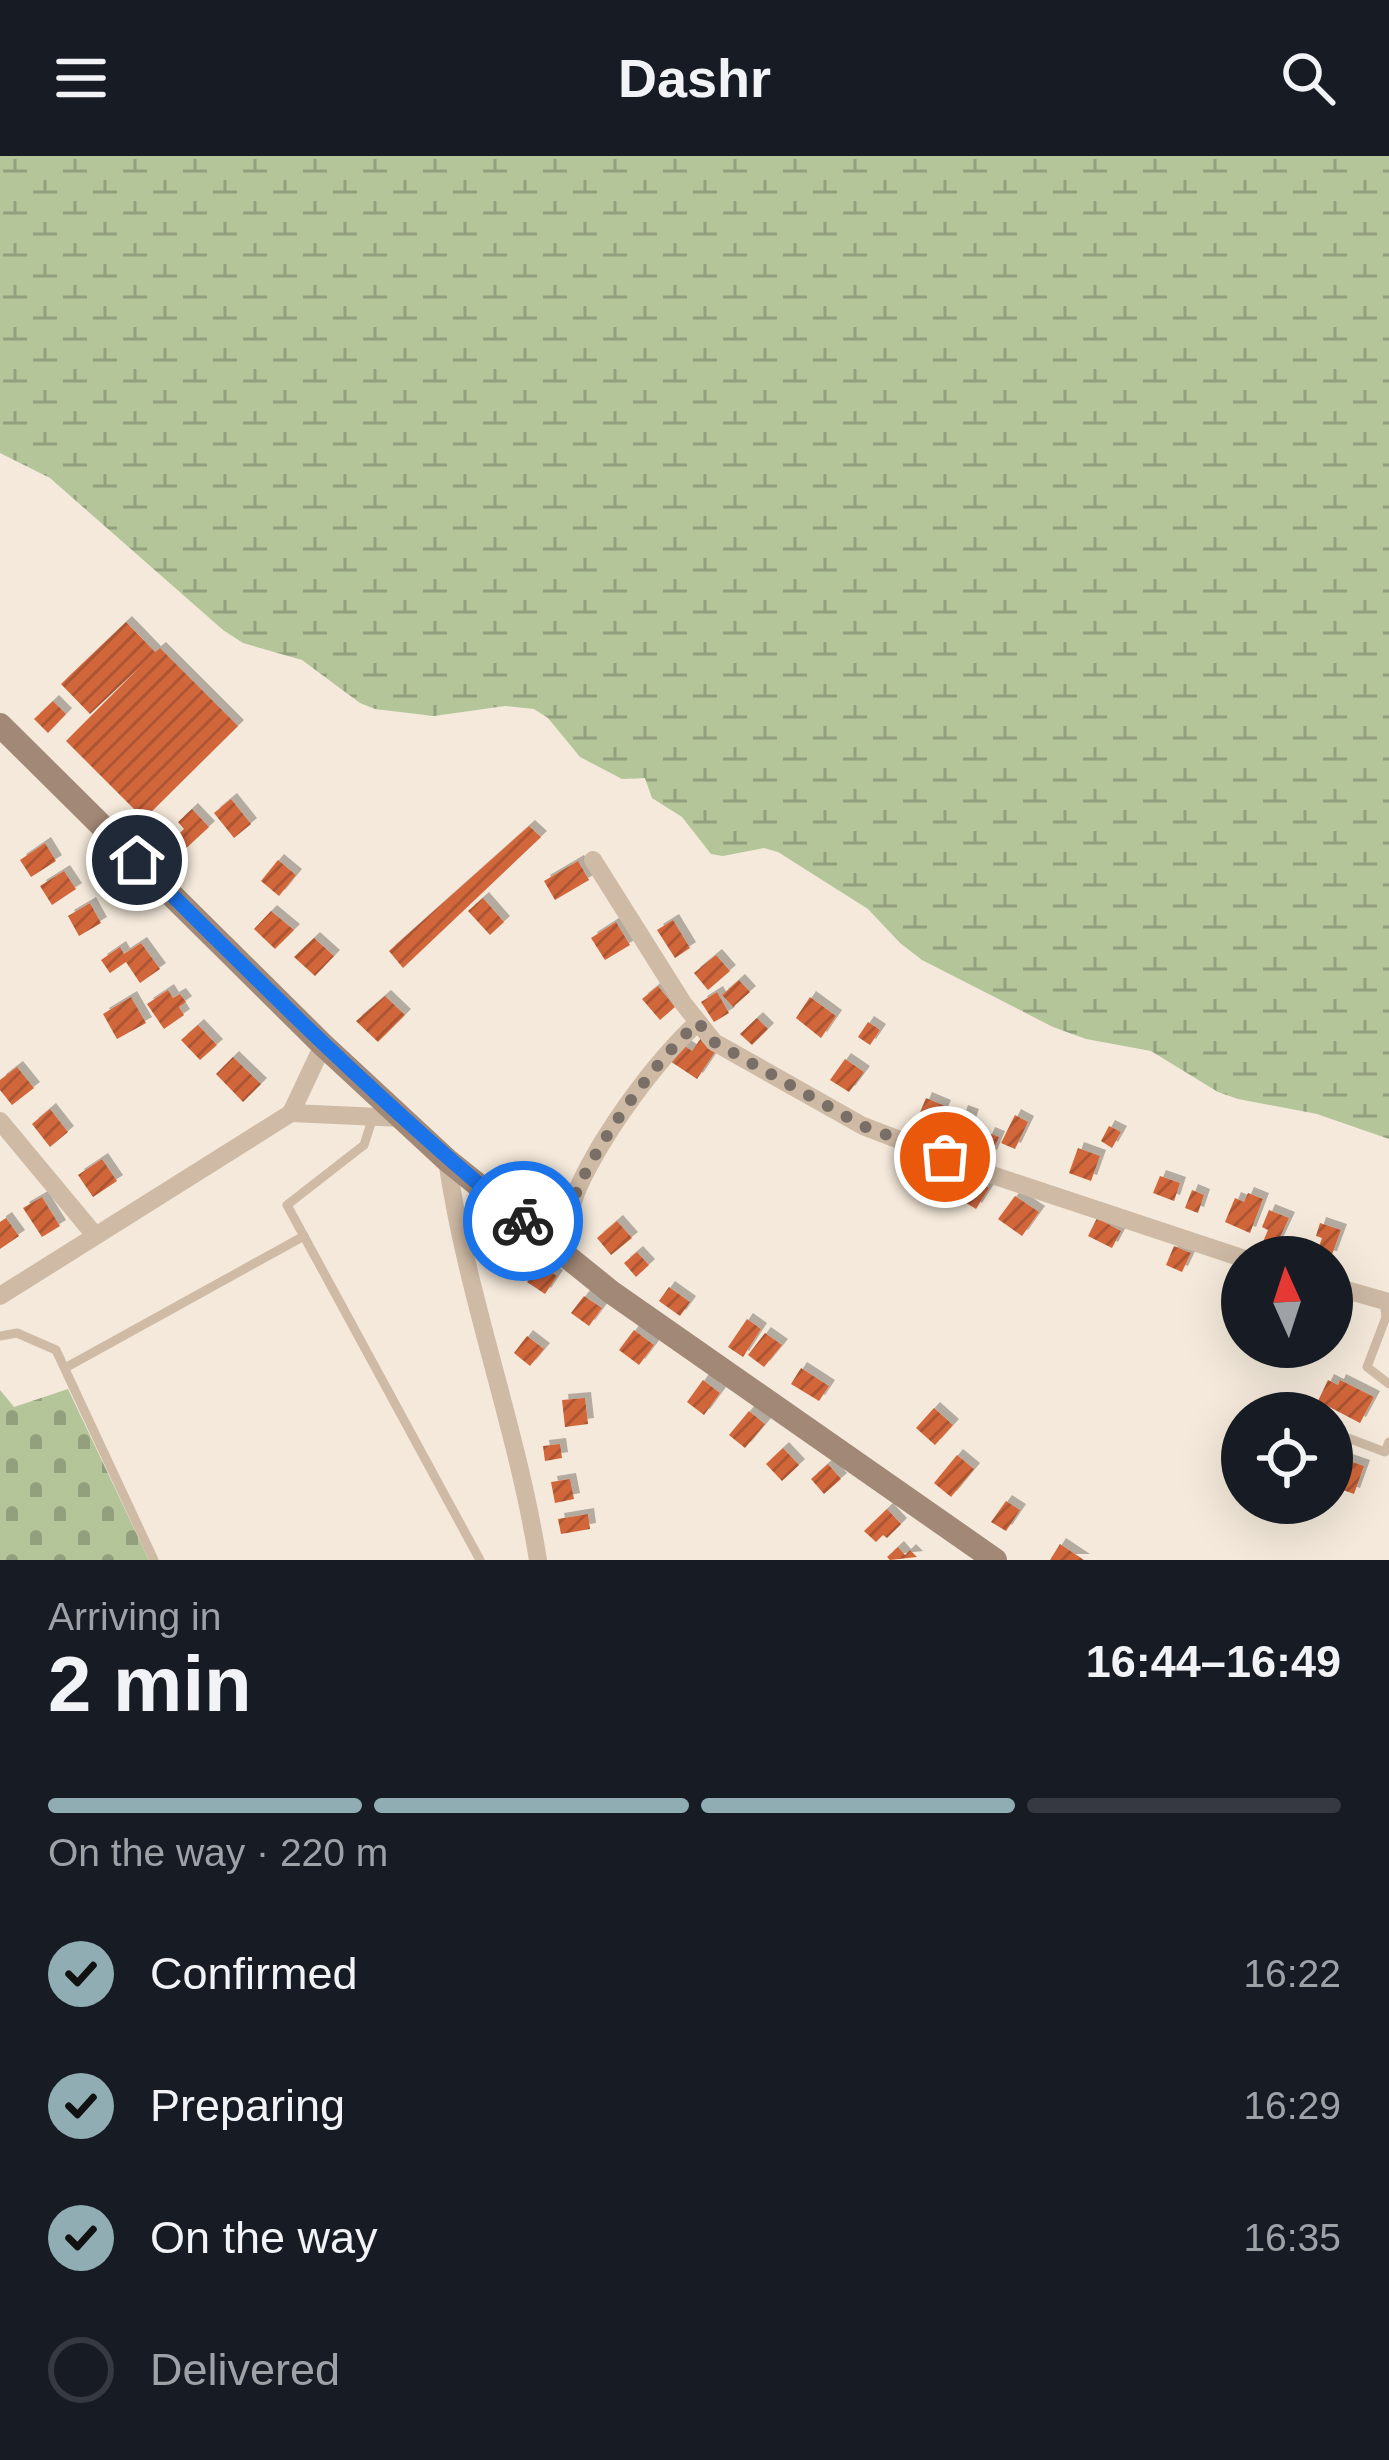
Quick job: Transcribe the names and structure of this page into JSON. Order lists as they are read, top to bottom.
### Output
{
  "north": "top",
  "page": {
    "header": "Dashr",
    "heading": ["2 min", "Arriving in", "16:44–16:49"],
    "bar": "On the way · 220 m",
    "list": [
      ["Confirmed", "16:22"],
      ["Preparing", "16:29"],
      ["On the way", "16:35"],
      "Delivered"
    ]
  }
}
